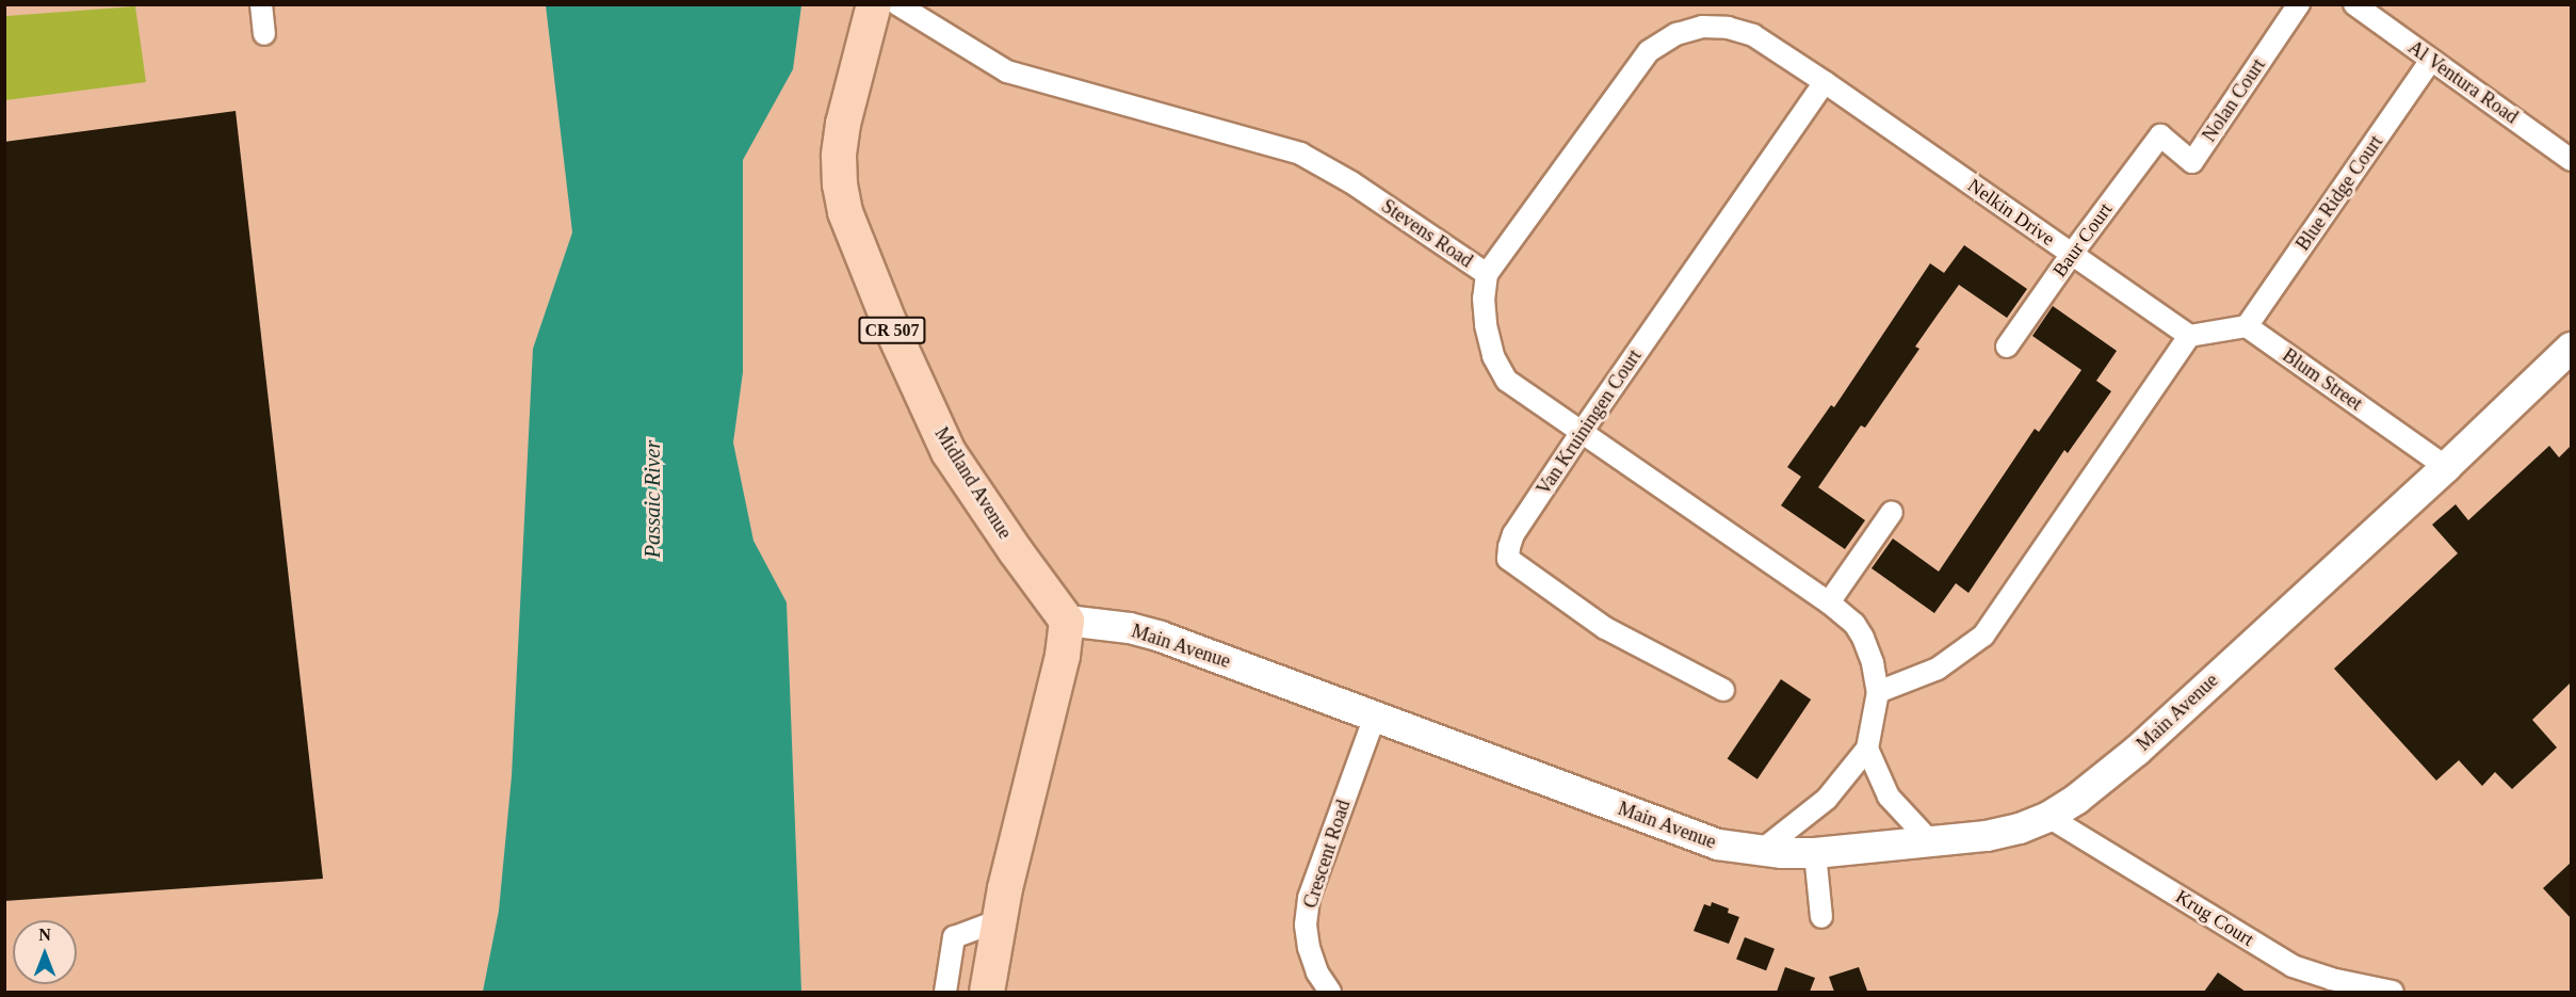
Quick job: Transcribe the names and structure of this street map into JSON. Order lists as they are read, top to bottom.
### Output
{
  "streets": {
    "main road": ["CR 507", "Midland Avenue"],
    "street": [
      "Al Ventura Road",
      "Nolan Court",
      "Blue Ridge Court",
      "Nelkin Drive",
      "Stevens Road",
      "Baur Court",
      "Blum Street",
      "Van Kruiningen Court",
      "Main Avenue",
      "Crescent Road",
      "Krug Court"
    ]
  },
  "crossings": [
    ["Al Ventura Road", "Blue Ridge Court"],
    ["Nolan Court", "Baur Court"],
    ["Blue Ridge Court", "Blum Street"],
    ["Nelkin Drive", "Stevens Road"],
    ["Nelkin Drive", "Baur Court"],
    ["Nelkin Drive", "Van Kruiningen Court"],
    ["Stevens Road", "Van Kruiningen Court"],
    ["Stevens Road", "Main Avenue"],
    ["Blum Street", "Main Avenue"],
    ["Midland Avenue", "Main Avenue"],
    ["Main Avenue", "Crescent Road"],
    ["Main Avenue", "Krug Court"]
  ],
  "water": ["Passaic River"],
  "north": "top"
}
